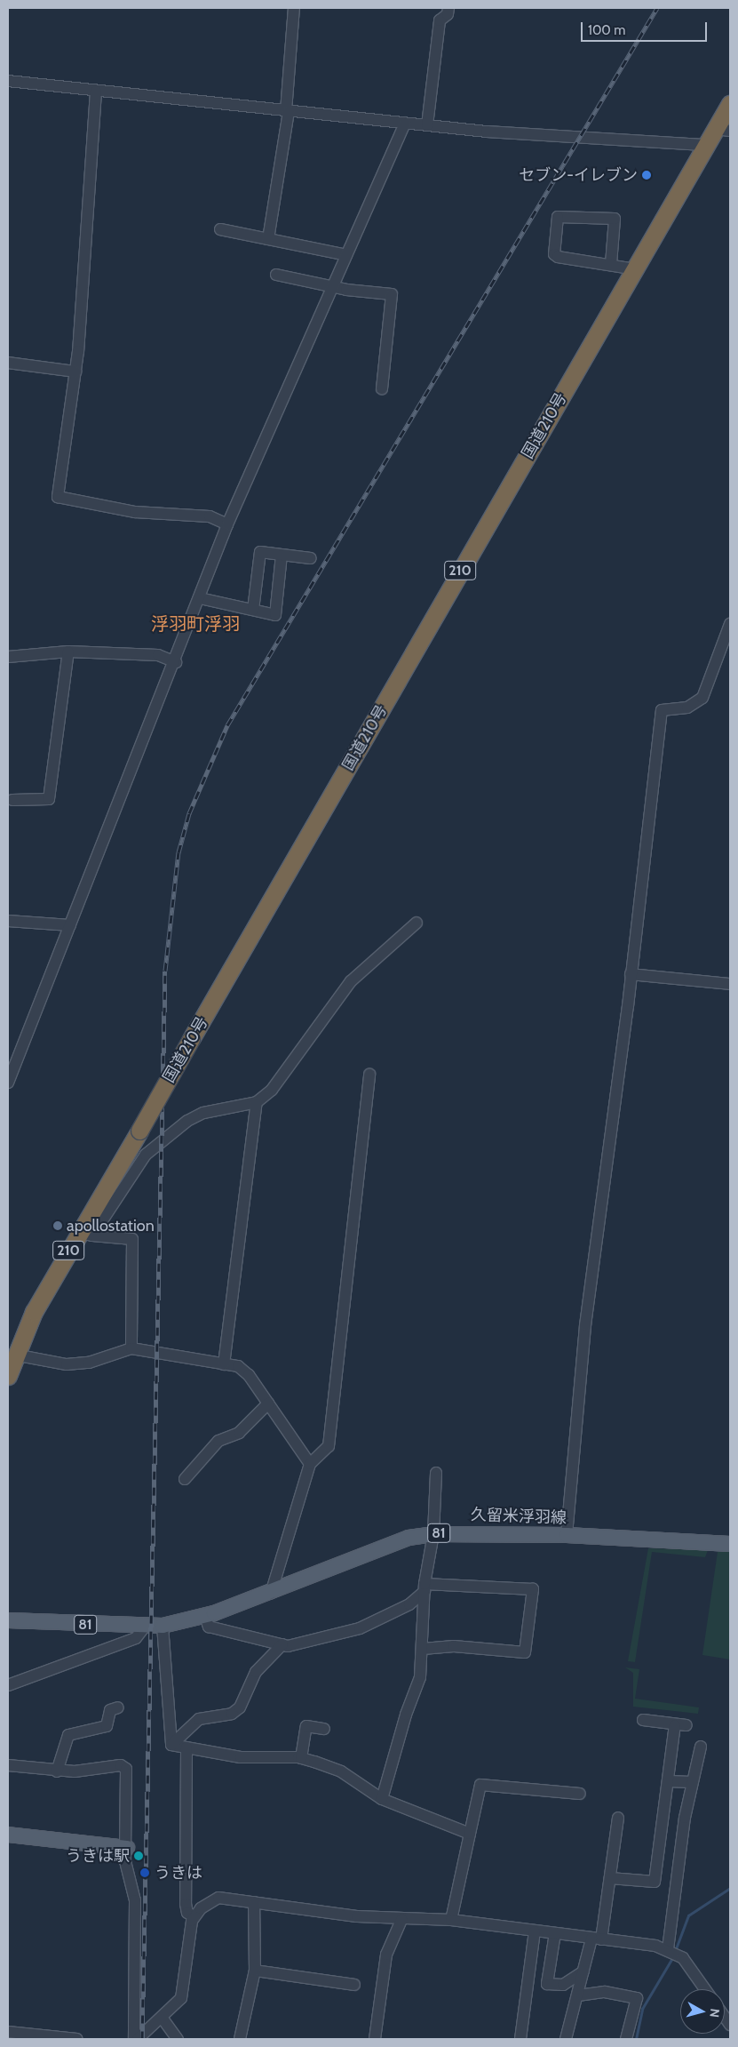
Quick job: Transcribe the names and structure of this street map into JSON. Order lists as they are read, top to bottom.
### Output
{
  "streets": {
    "highway": ["国道210号", "210"],
    "main road": ["久留米浮羽線", "81"]
  },
  "crossings": [
    ["久留米浮羽線", "81"]
  ],
  "districts": ["浮羽町浮羽"],
  "places": [
    "セブン-イレブン",
    "apollostation",
    "うきは駅",
    "うきは"
  ],
  "scale_bar": "100 m",
  "north": "right"
}
